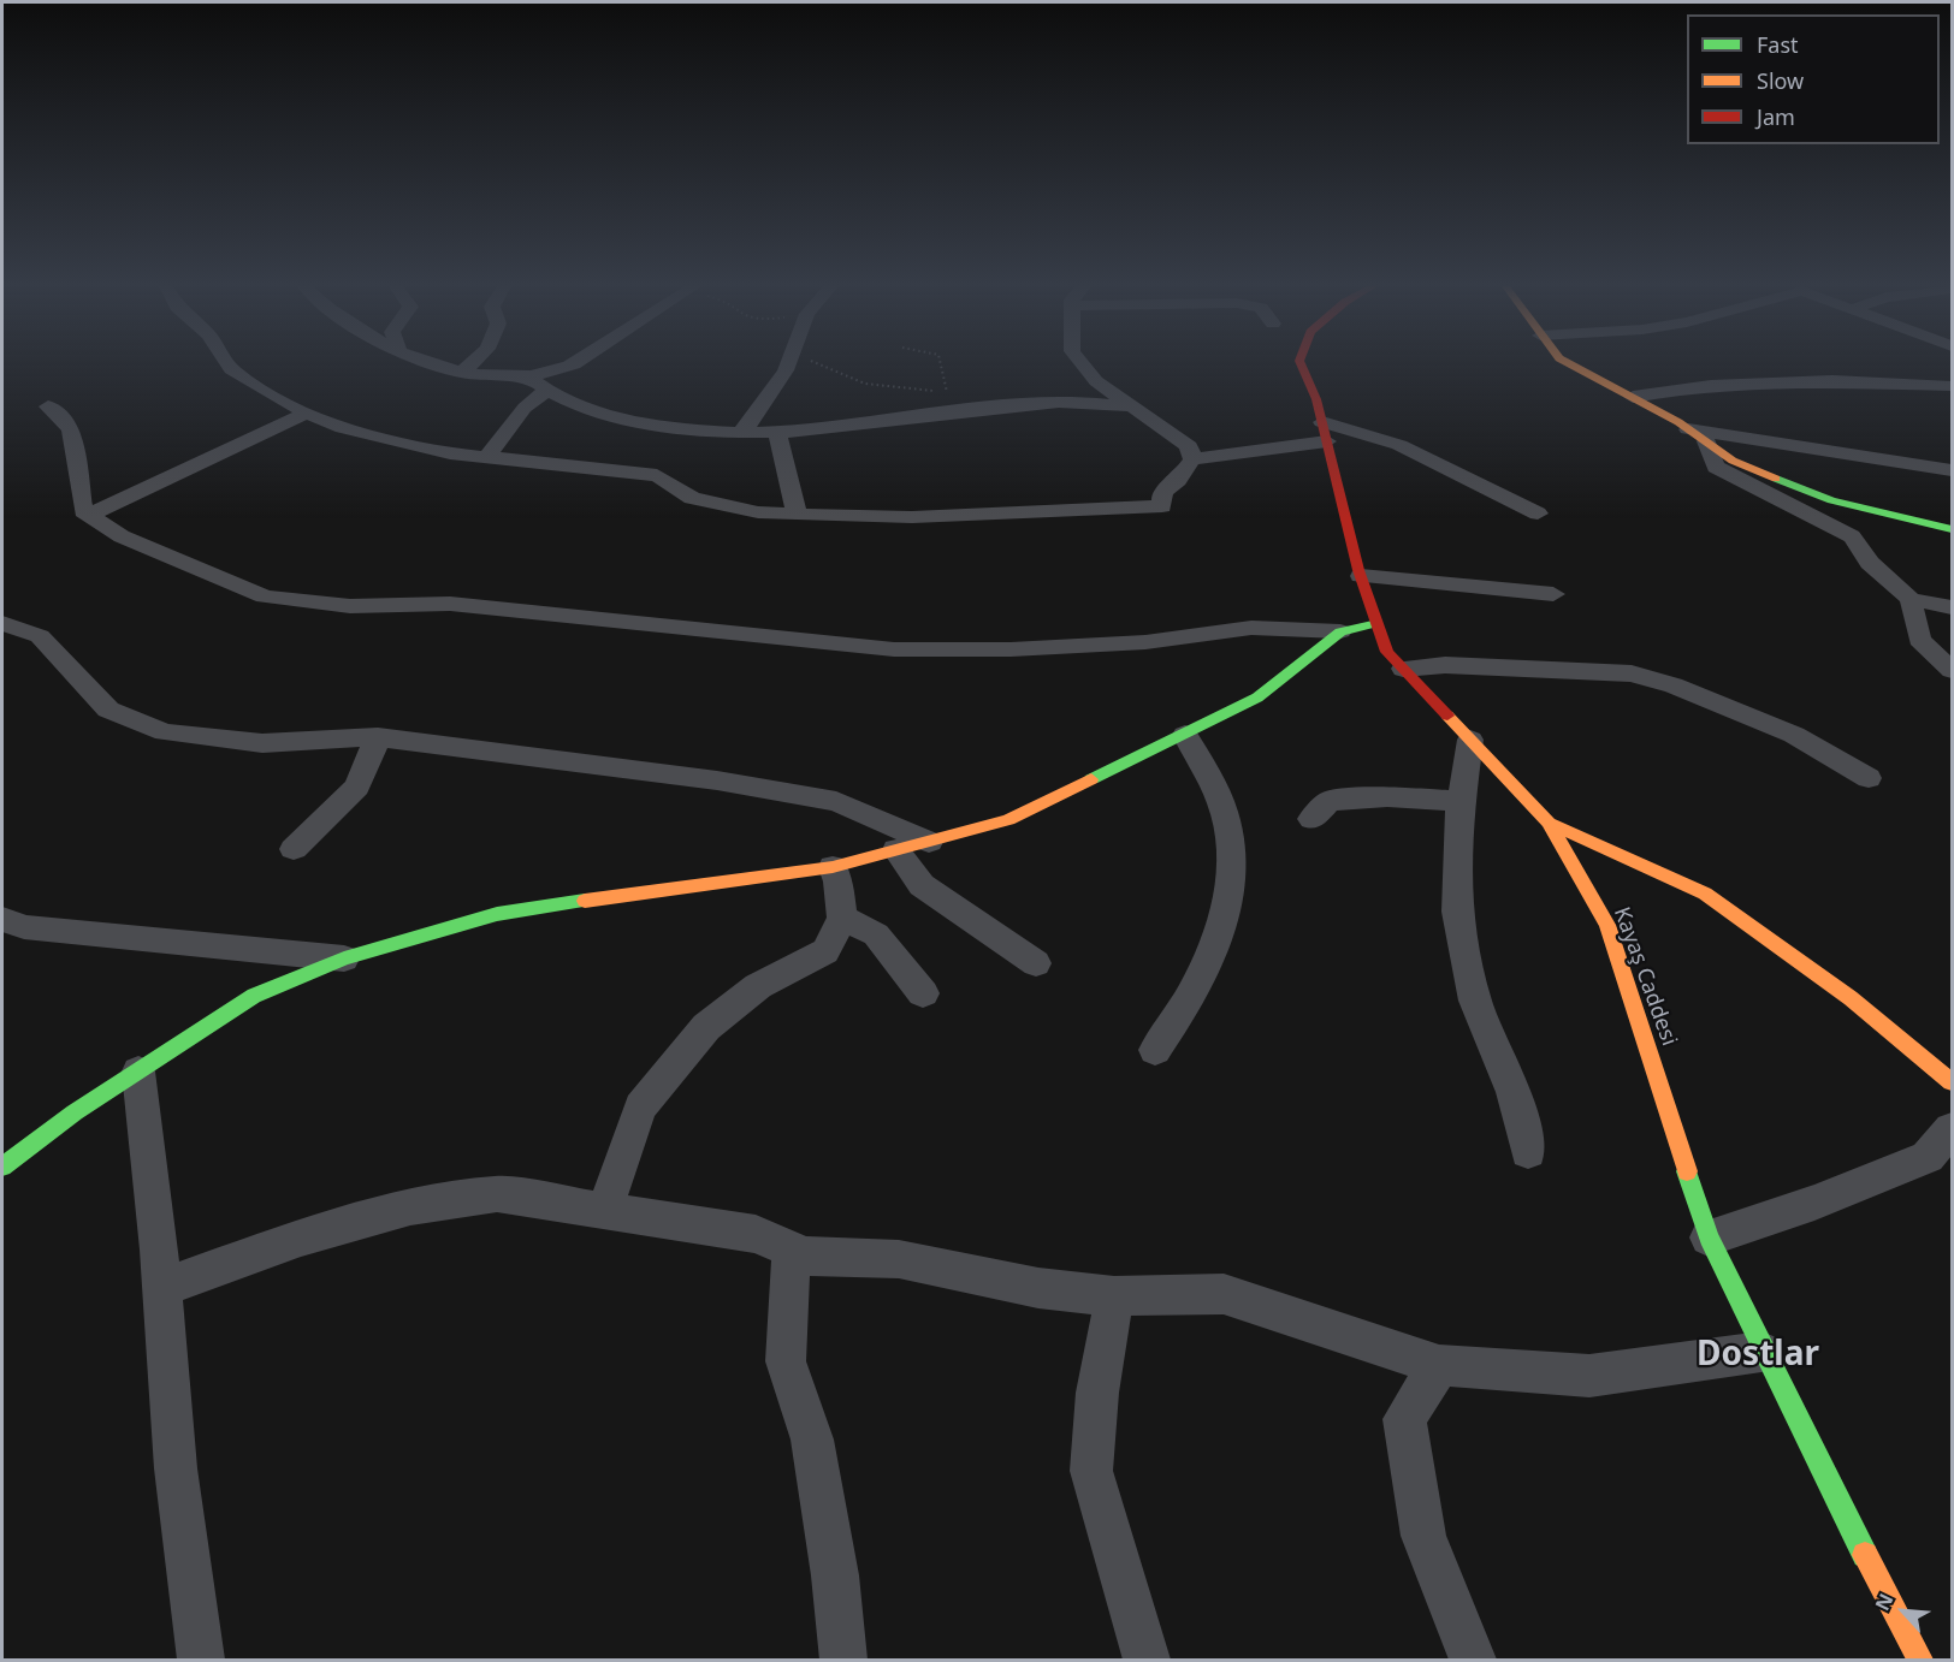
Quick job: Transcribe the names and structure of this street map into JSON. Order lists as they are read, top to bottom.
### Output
{
  "streets": {
    "street": ["Kayaş Caddesi"]
  },
  "districts": ["Dostlar"],
  "legend": ["Fast", "Slow", "Jam"],
  "north": "top left"
}
